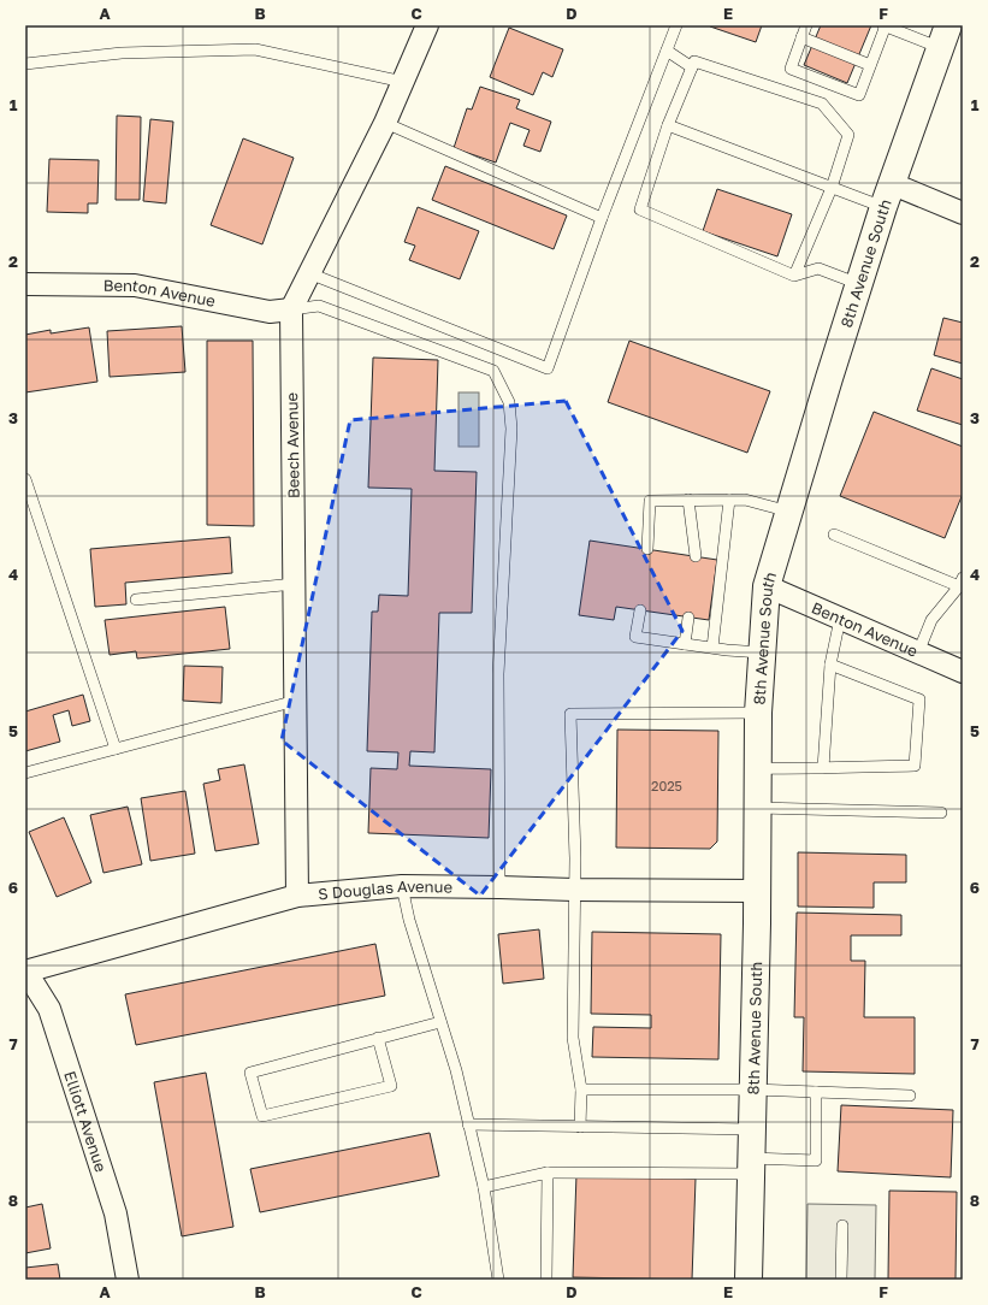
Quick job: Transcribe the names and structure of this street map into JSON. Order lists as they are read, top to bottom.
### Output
{
  "streets": {
    "main road": ["8th Avenue South"],
    "street": [
      "Benton Avenue",
      "Beech Avenue",
      "S Douglas Avenue",
      "Elliott Avenue"
    ]
  },
  "crossings": [
    ["8th Avenue South", "Benton Avenue"],
    ["8th Avenue South", "S Douglas Avenue"],
    ["Benton Avenue", "Beech Avenue"],
    ["Beech Avenue", "S Douglas Avenue"],
    ["S Douglas Avenue", "Elliott Avenue"]
  ],
  "house_numbers": ["2025"],
  "grid": {
    "columns": [
      "A",
      "B",
      "C",
      "D",
      "E",
      "F"
    ],
    "rows": [
      "1",
      "2",
      "3",
      "4",
      "5",
      "6",
      "7",
      "8"
    ]
  }
}
